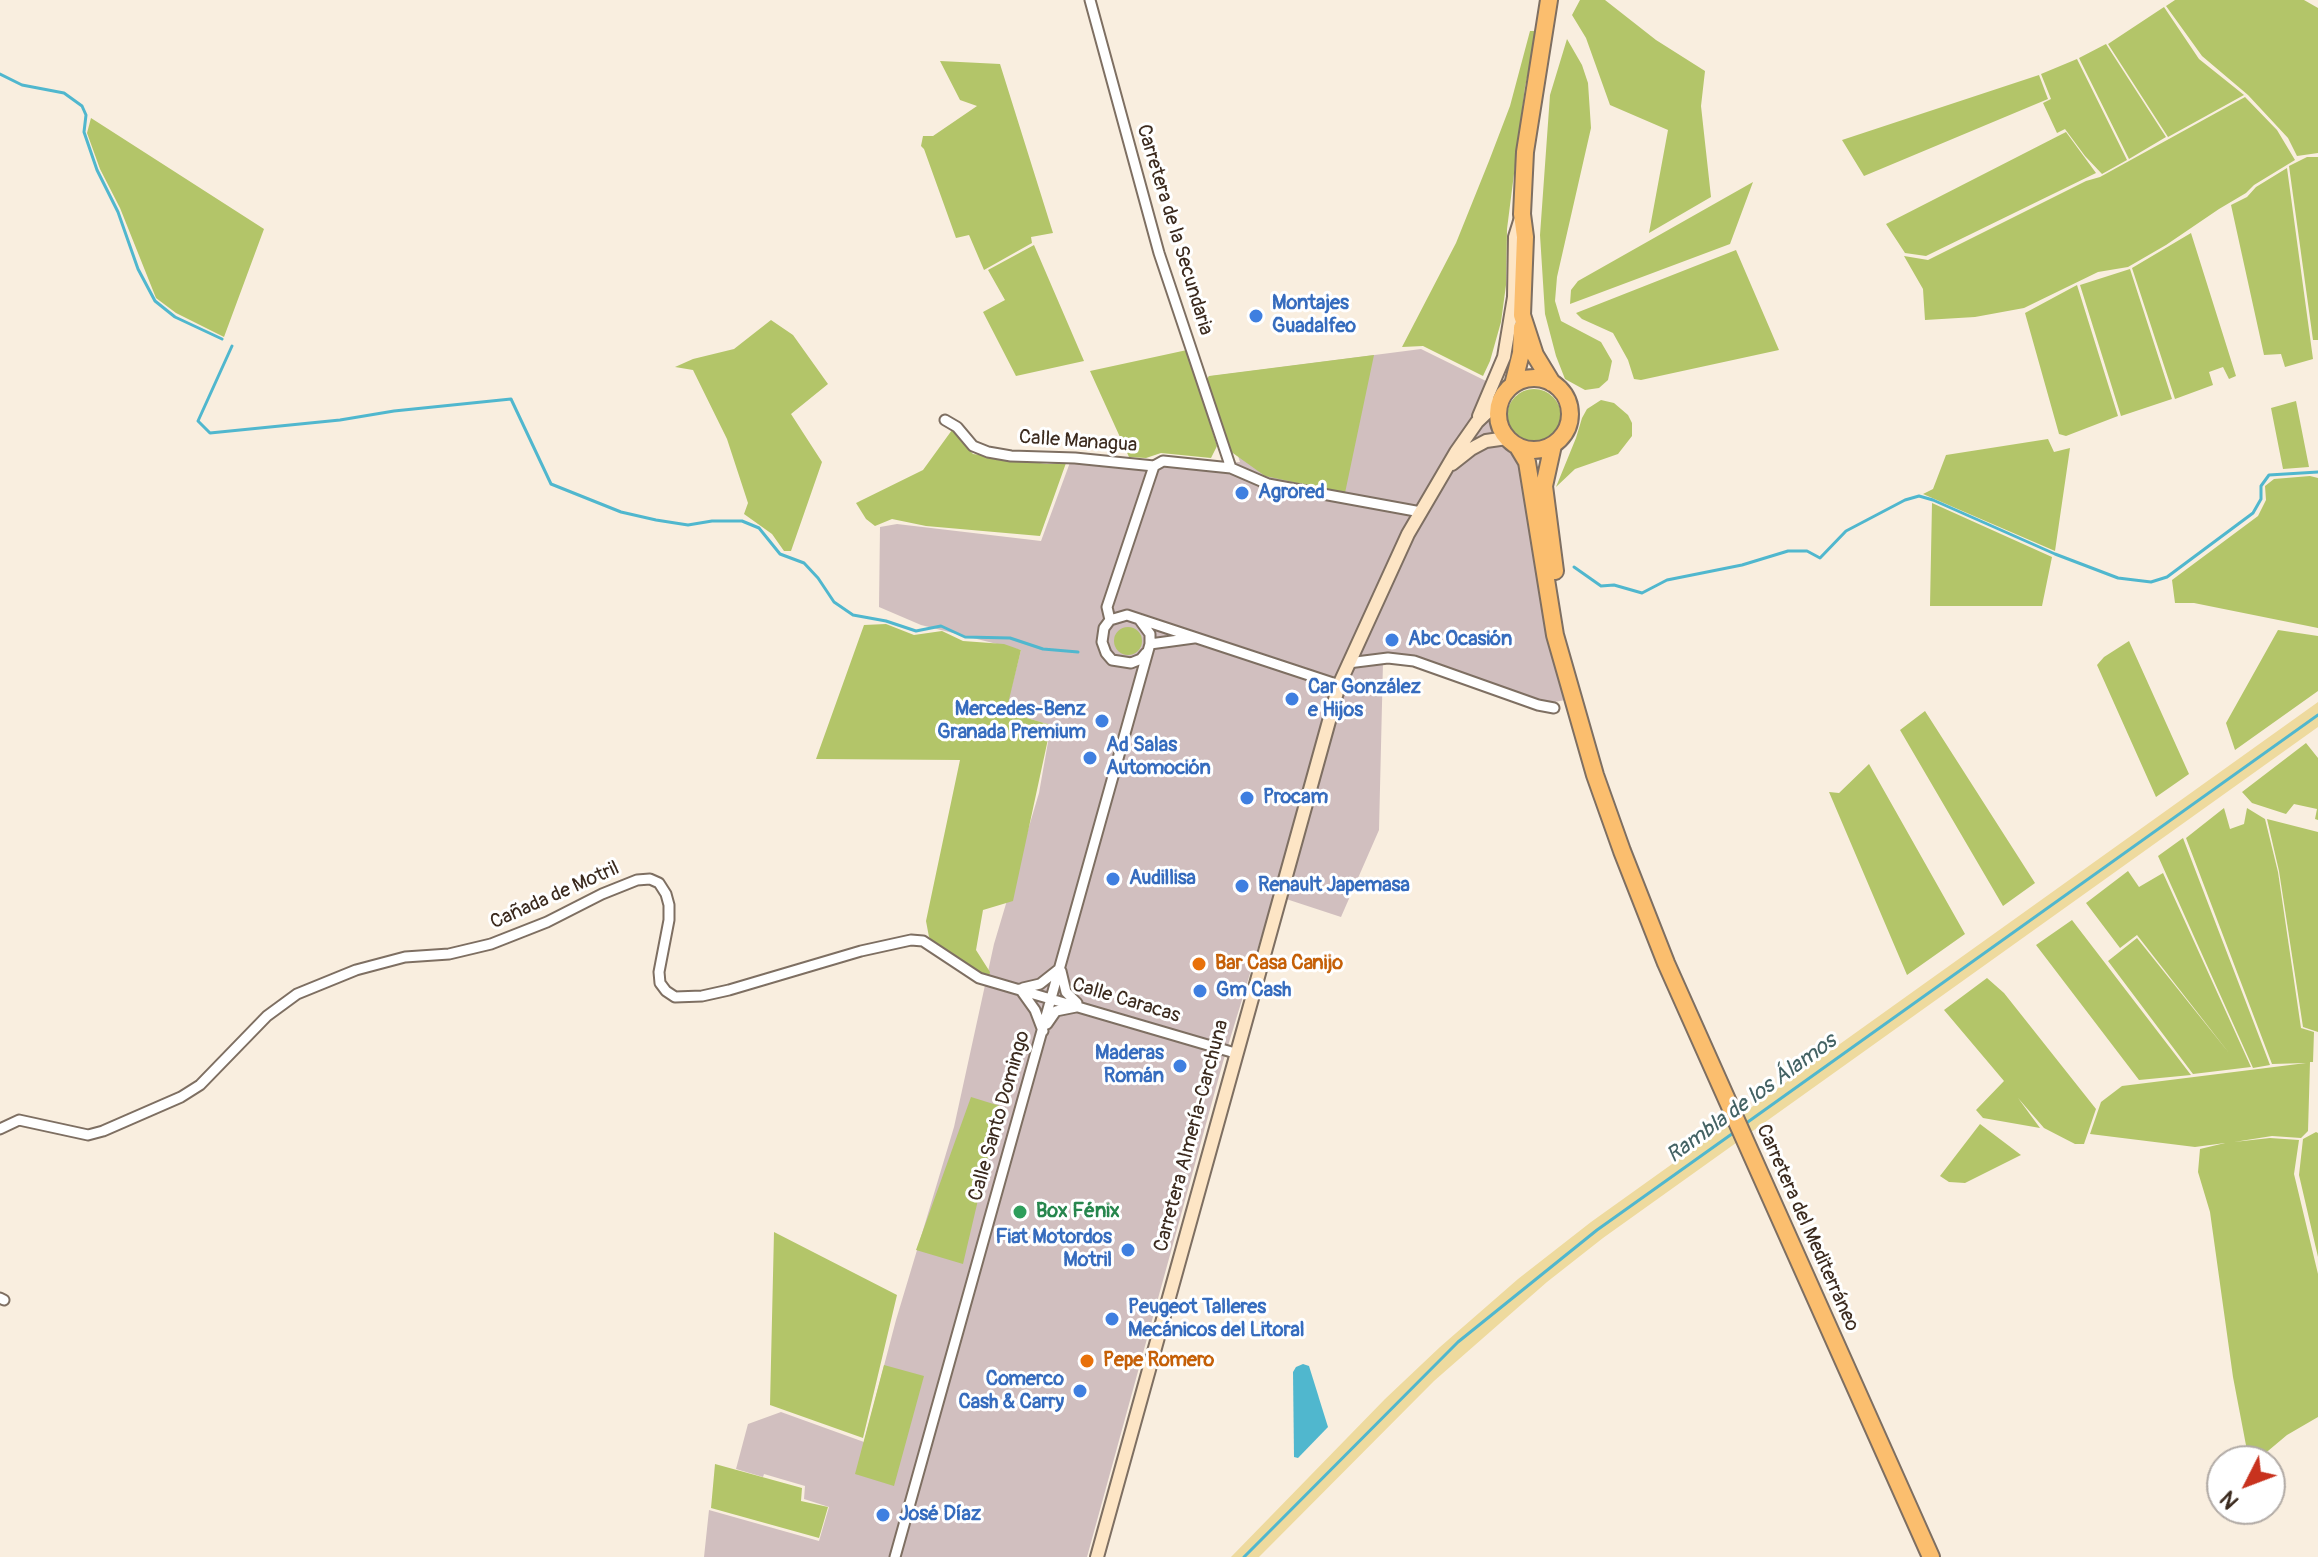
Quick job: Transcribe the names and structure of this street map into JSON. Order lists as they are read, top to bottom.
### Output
{
  "streets": {
    "highway": ["Carretera del Mediterráneo"],
    "main road": ["Carretera Almería-Carchuna"],
    "street": [
      "Carretera de la Secundaria",
      "Calle Managua",
      "Cañada de Motril",
      "Calle Caracas",
      "Calle Santo Domingo"
    ]
  },
  "crossings": [
    ["Calle Managua", "Calle Santo Domingo"],
    ["Cañada de Motril", "Calle Caracas"],
    ["Cañada de Motril", "Calle Santo Domingo"],
    ["Calle Caracas", "Calle Santo Domingo"],
    ["Calle Caracas", "Carretera Almería-Carchuna"]
  ],
  "water": ["Rambla de los Álamos"],
  "places": [
    "Montajes Guadalfeo",
    "Agrored",
    "Abc Ocasión",
    "Car González e Hijos",
    "Mercedes-Benz Granada Premium",
    "Ad Salas Automoción",
    "Procam",
    "Audillisa",
    "Renault Japemasa",
    "Bar Casa Canijo",
    "Gm Cash",
    "Maderas Román",
    "Box Fénix",
    "Fiat Motordos Motril",
    "Peugeot Talleres Mecánicos del Litoral",
    "Pepe Romero",
    "Comerco Cash & Carry",
    "José Díaz"
  ],
  "north": "bottom left"
}
